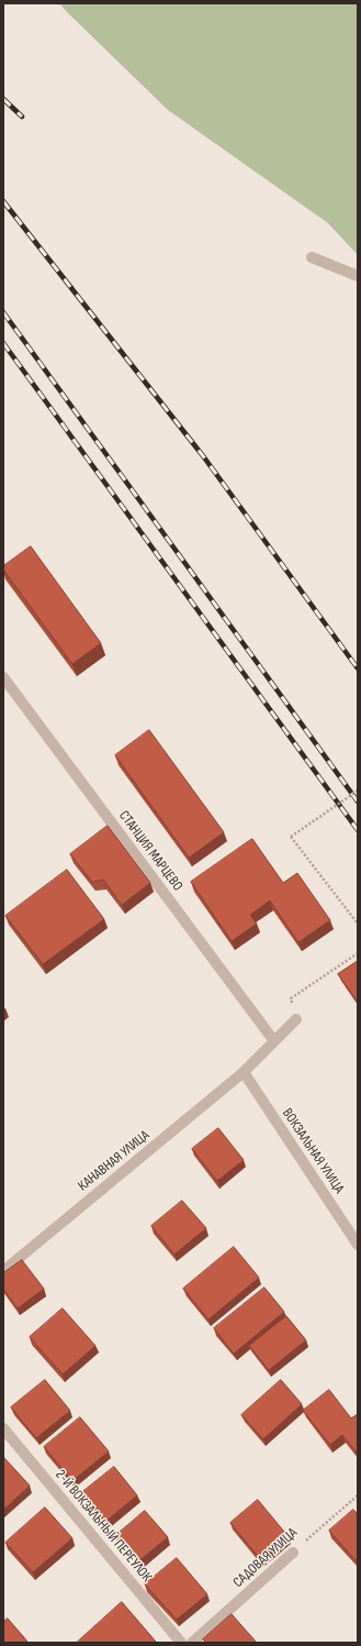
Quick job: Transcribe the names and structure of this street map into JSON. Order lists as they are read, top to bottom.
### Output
{
  "streets": {
    "street": [
      "СТАНЦИЯ МАРЦЕВО",
      "ВОКЗАЛЬНАЯ УЛИЦА",
      "КАНАВНАЯ УЛИЦА",
      "2-Й ВОКЗАЛЬНЫЙ ПЕРЕУЛОК",
      "САДОВАЯ УЛИЦА"
    ]
  },
  "crossings": [
    ["СТАНЦИЯ МАРЦЕВО", "КАНАВНАЯ УЛИЦА"],
    ["ВОКЗАЛЬНАЯ УЛИЦА", "КАНАВНАЯ УЛИЦА"]
  ]
}
